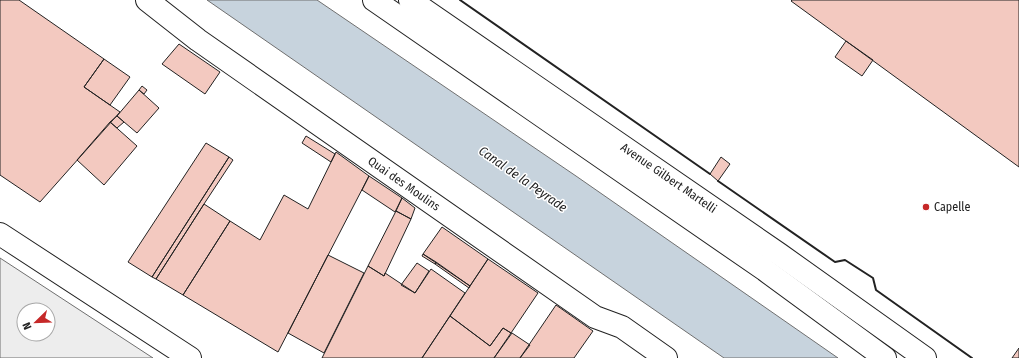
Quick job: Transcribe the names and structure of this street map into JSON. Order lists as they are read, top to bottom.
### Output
{
  "streets": {
    "main road": ["Avenue Gilbert Martelli", "Quai des Moulins"]
  },
  "water": ["Canal de la Peyrade"],
  "places": ["Capelle"],
  "north": "bottom left"
}
